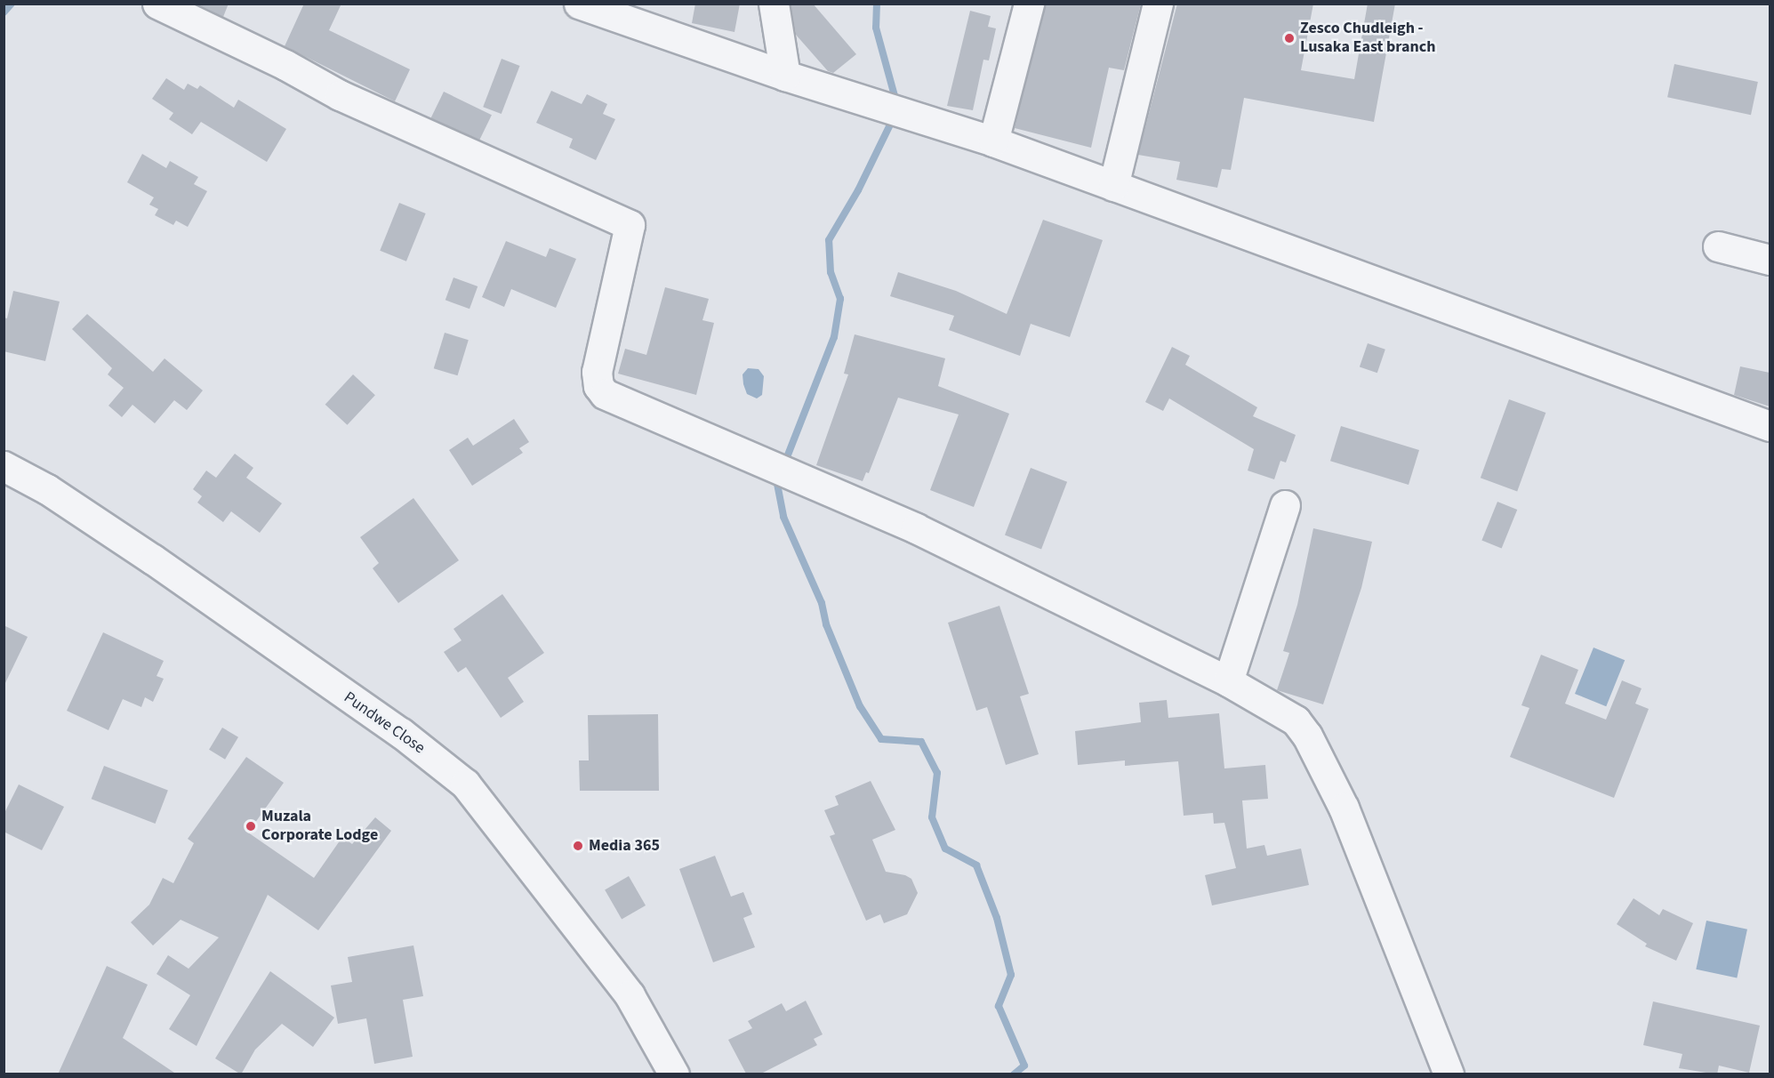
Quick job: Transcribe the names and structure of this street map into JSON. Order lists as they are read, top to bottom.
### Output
{
  "streets": {
    "street": ["Pundwe Close"]
  },
  "places": ["Zesco Chudleigh - Lusaka East branch", "Muzala Corporate Lodge", "Media 365"]
}
